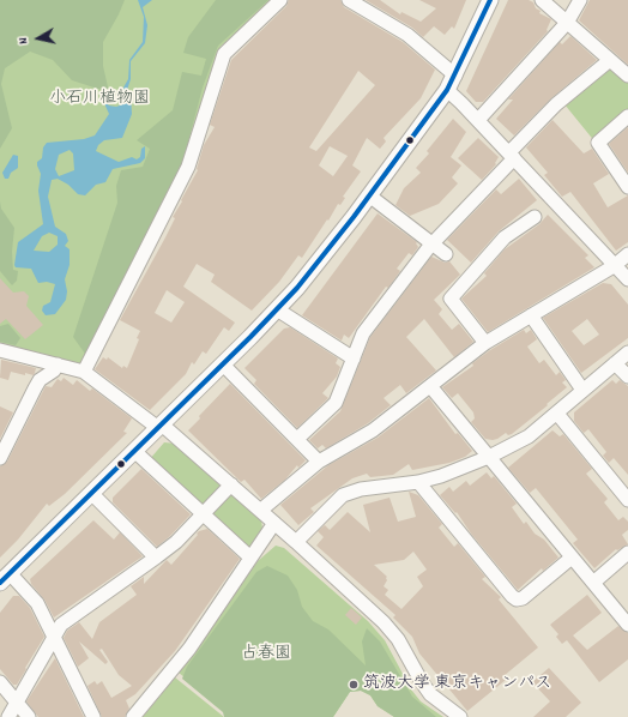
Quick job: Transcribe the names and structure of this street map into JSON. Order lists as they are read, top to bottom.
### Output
{
  "parks": ["小石川植物園", "占春園"],
  "places": ["筑波大学 東京キャンパス"],
  "north": "left"
}
